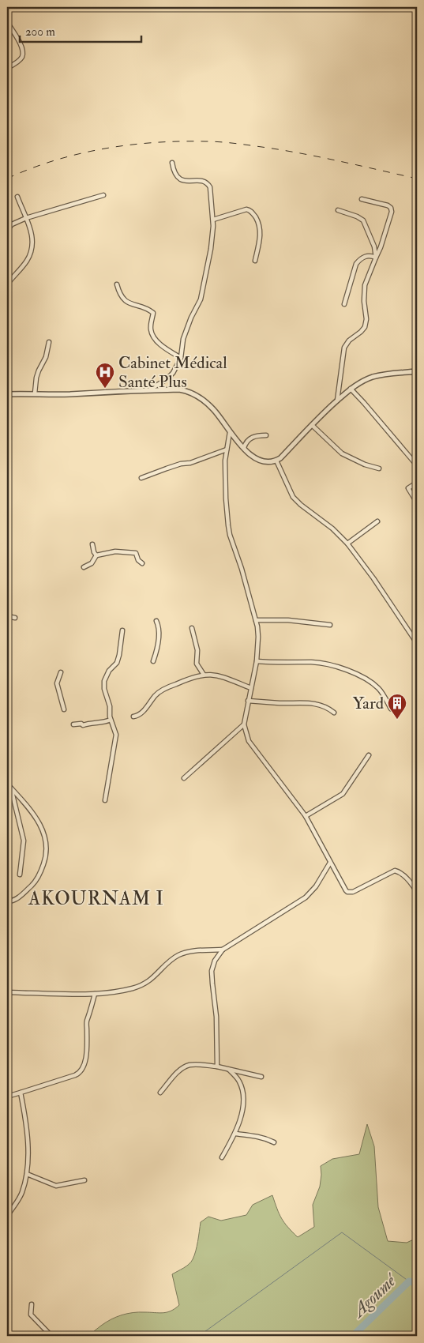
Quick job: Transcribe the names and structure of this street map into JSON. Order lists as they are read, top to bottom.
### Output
{
  "districts": ["AKOURNAM I"],
  "water": ["Agoumé"],
  "places": {
    "hospital": ["Cabinet Médical Santé Plus"],
    "building": ["Yard"]
  },
  "scale_bar": "200 m"
}
